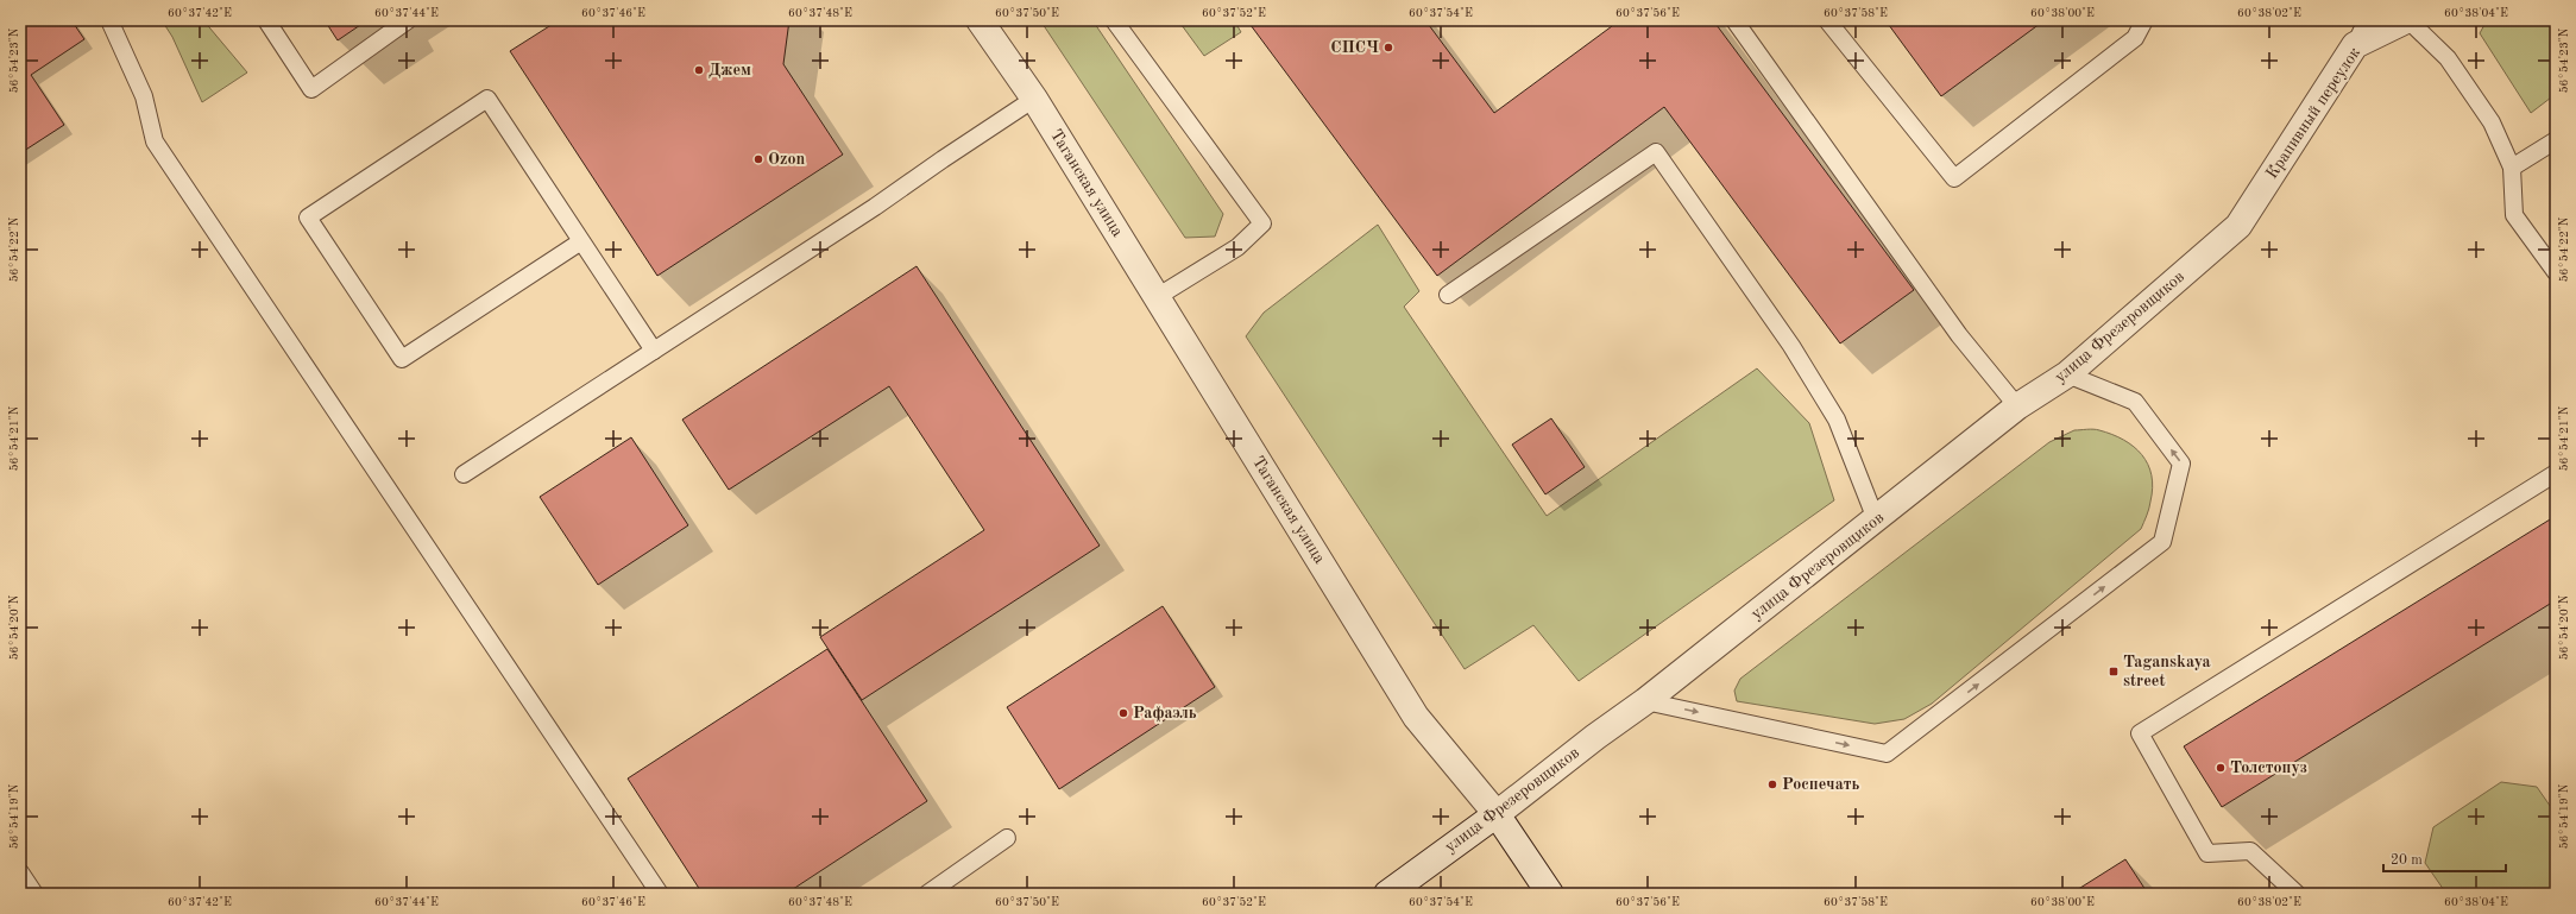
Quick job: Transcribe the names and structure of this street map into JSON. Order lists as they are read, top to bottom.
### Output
{
  "streets": {
    "street": ["Крапивный переулок", "Таганская улица", "улица Фрезеровщиков"]
  },
  "crossings": [
    ["Крапивный переулок", "улица Фрезеровщиков"],
    ["Таганская улица", "улица Фрезеровщиков"]
  ],
  "places": {
    "other": [
      "СПСЧ",
      "Джем",
      "Ozon",
      "Рафаэль",
      "Толстопуз",
      "Роспечать"
    ],
    "transit": ["Taganskaya street"]
  },
  "scale_bar": "20 m",
  "coordinates": [
    "60°37'42\"E",
    "60°37'44\"E",
    "60°37'46\"E",
    "60°37'48\"E",
    "60°37'50\"E",
    "60°37'52\"E",
    "60°37'54\"E",
    "60°37'56\"E",
    "60°37'58\"E",
    "60°38'00\"E",
    "60°38'02\"E",
    "60°38'04\"E",
    "56°54'23\"N",
    "56°54'22\"N",
    "56°54'21\"N",
    "56°54'20\"N",
    "56°54'19\"N"
  ]
}
